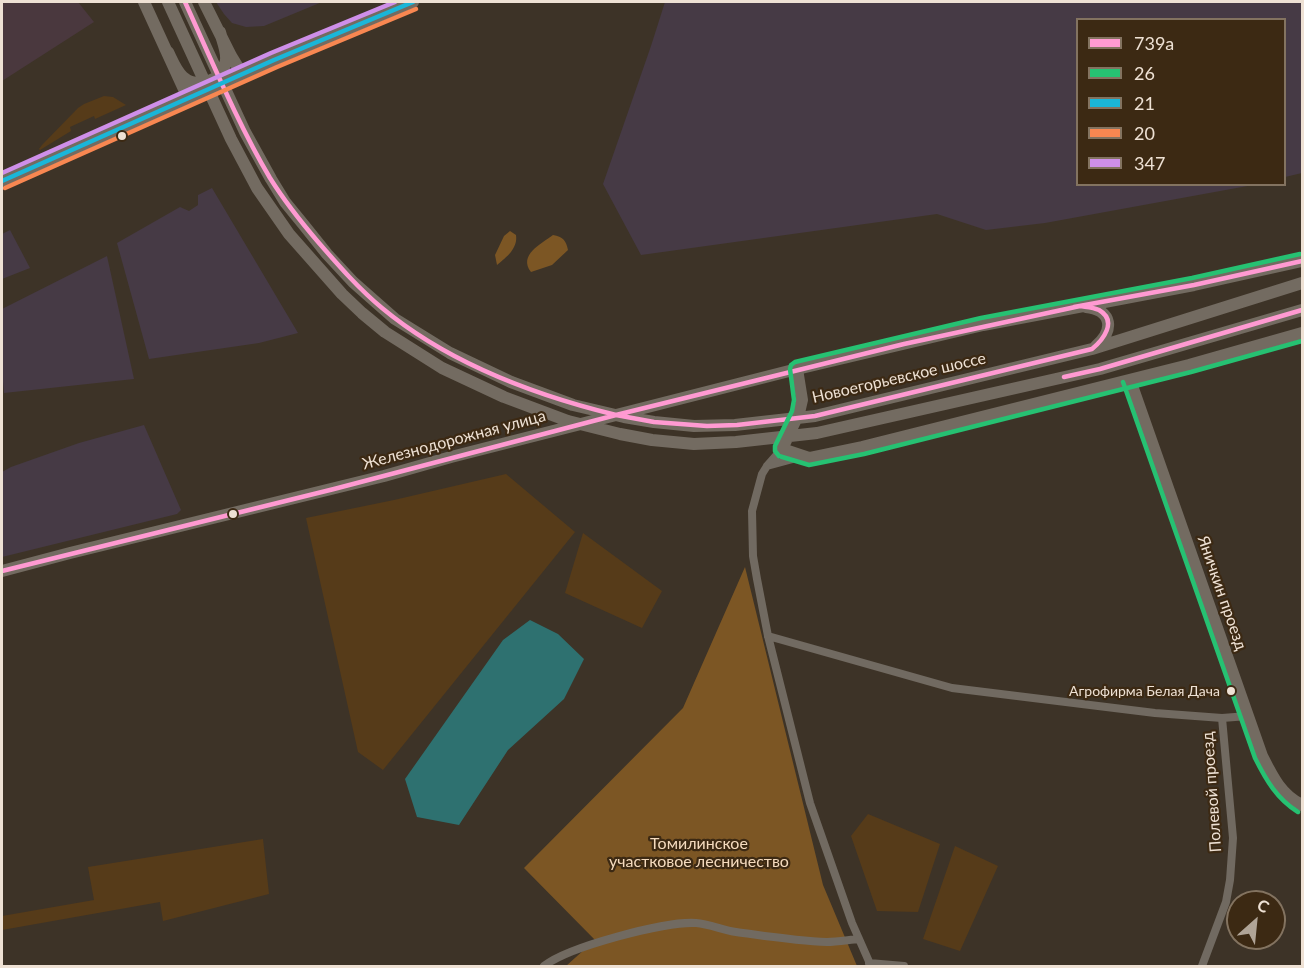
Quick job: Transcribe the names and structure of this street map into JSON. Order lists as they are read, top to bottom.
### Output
{
  "streets": {
    "main road": ["Новоегорьевское шоссе", "Железнодорожная улица", "Яничкин проезд"],
    "street": ["Полевой проезд"]
  },
  "parks": ["Томилинское участковое лесничество"],
  "places": ["Агрофирма Белая Дача"],
  "lines": [
    "transit line 739а",
    "transit line 21",
    "transit line 347",
    "transit line 20",
    "transit line 26"
  ],
  "legend": [
    "739а",
    "26",
    "21",
    "20",
    "347"
  ],
  "north": "top right"
}
